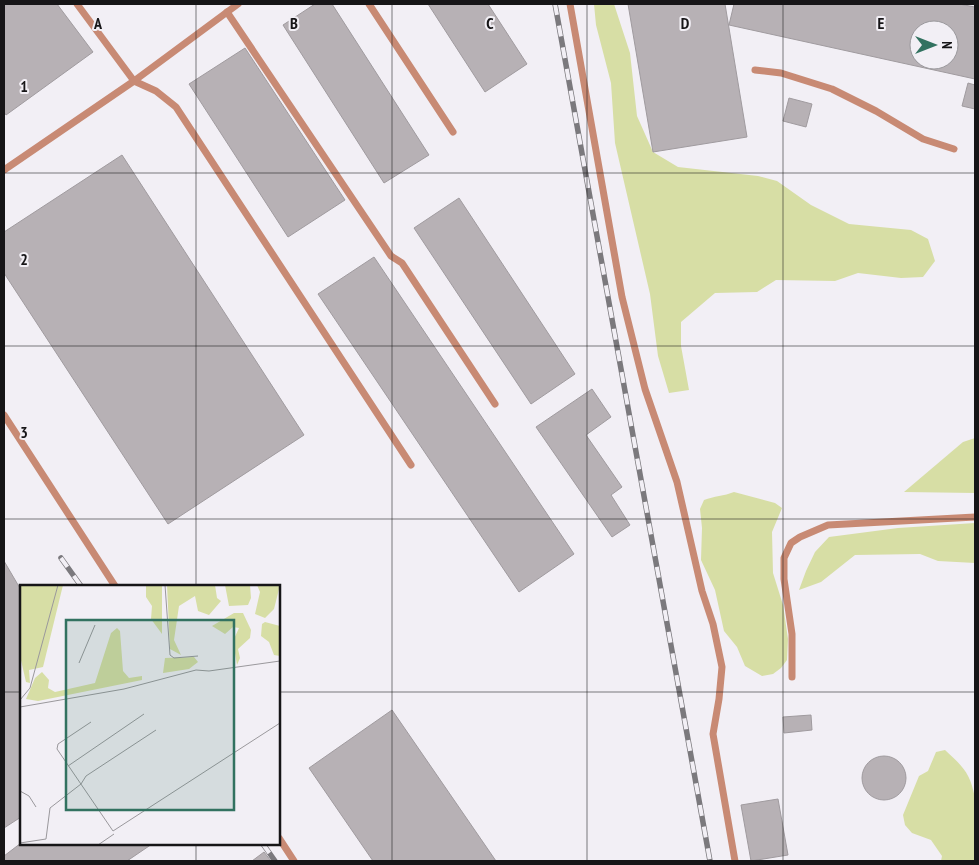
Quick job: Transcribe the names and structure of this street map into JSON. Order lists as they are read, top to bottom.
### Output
{
  "north": "right",
  "grid": {
    "columns": [
      "A",
      "B",
      "C",
      "D",
      "E"
    ],
    "rows": ["1", "2", "3"]
  }
}
